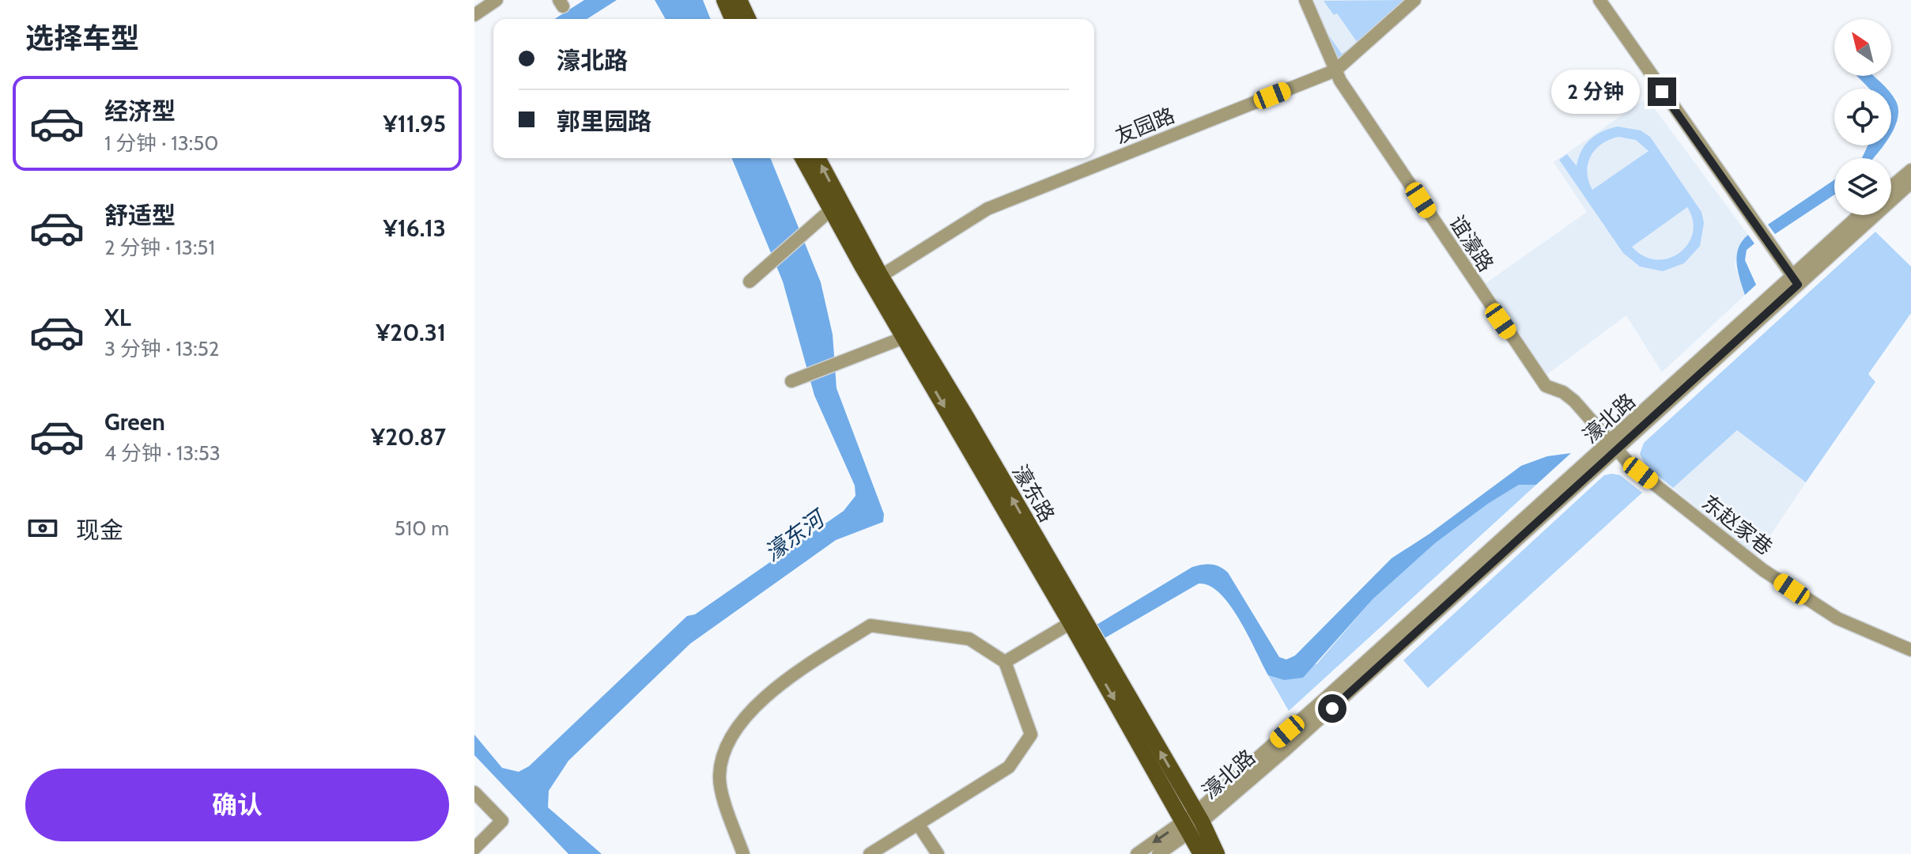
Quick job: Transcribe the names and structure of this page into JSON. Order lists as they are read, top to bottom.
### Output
{
  "streets": {
    "main road": ["濠东路"],
    "street": [
      "友园路",
      "谊濠路",
      "濠北路",
      "东赵家巷"
    ]
  },
  "crossings": [
    ["友园路", "谊濠路"],
    ["友园路", "濠东路"],
    ["谊濠路", "濠北路"],
    ["谊濠路", "东赵家巷"],
    ["濠北路", "濠东路"],
    ["濠北路", "东赵家巷"]
  ],
  "water": ["濠东河"],
  "north": "top left",
  "page": {
    "heading": "选择车型",
    "banner": ["濠北路", "郭里园路"],
    "bubble": "2 分钟",
    "list": [
      {
        "name": "经济型",
        "note": "1 分钟 · 13:50",
        "value": "¥11.95"
      },
      {
        "name": "舒适型",
        "note": "2 分钟 · 13:51",
        "value": "¥16.13"
      },
      {
        "name": "XL",
        "note": "3 分钟 · 13:52",
        "value": "¥20.31"
      },
      {
        "name": "Green",
        "note": "4 分钟 · 13:53",
        "value": "¥20.87"
      }
    ],
    "pay": ["现金", "510 m"],
    "buttons": "确认"
  }
}
